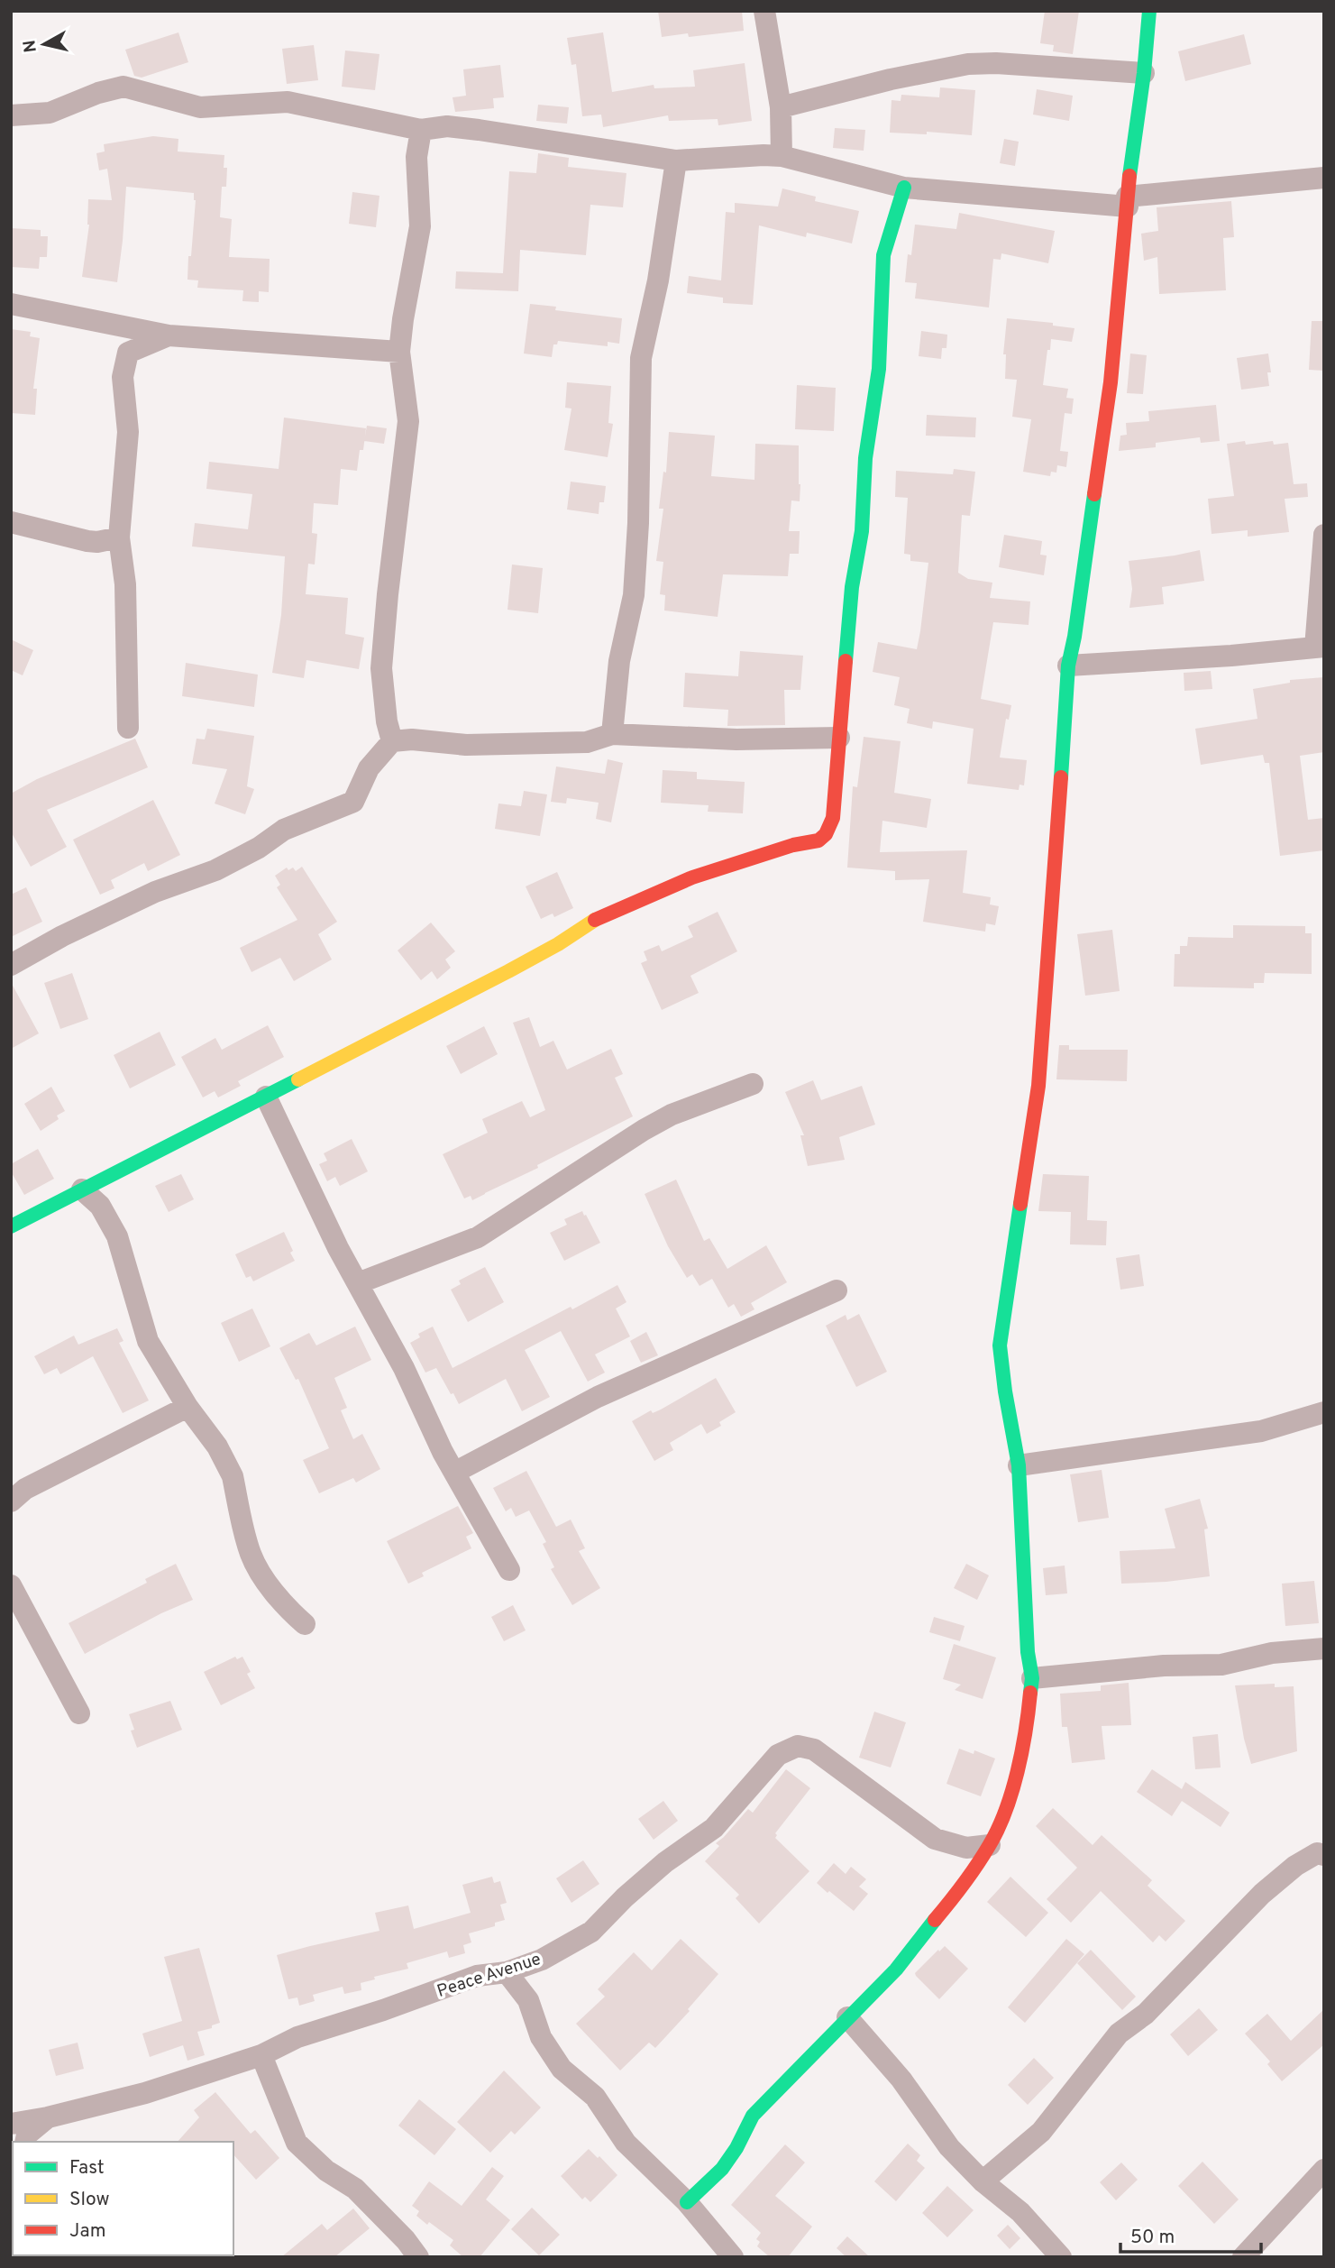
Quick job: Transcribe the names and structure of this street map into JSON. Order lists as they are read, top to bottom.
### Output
{
  "streets": {
    "street": ["Peace Avenue"]
  },
  "legend": ["Fast", "Slow", "Jam"],
  "scale_bar": "50 m",
  "north": "left"
}
